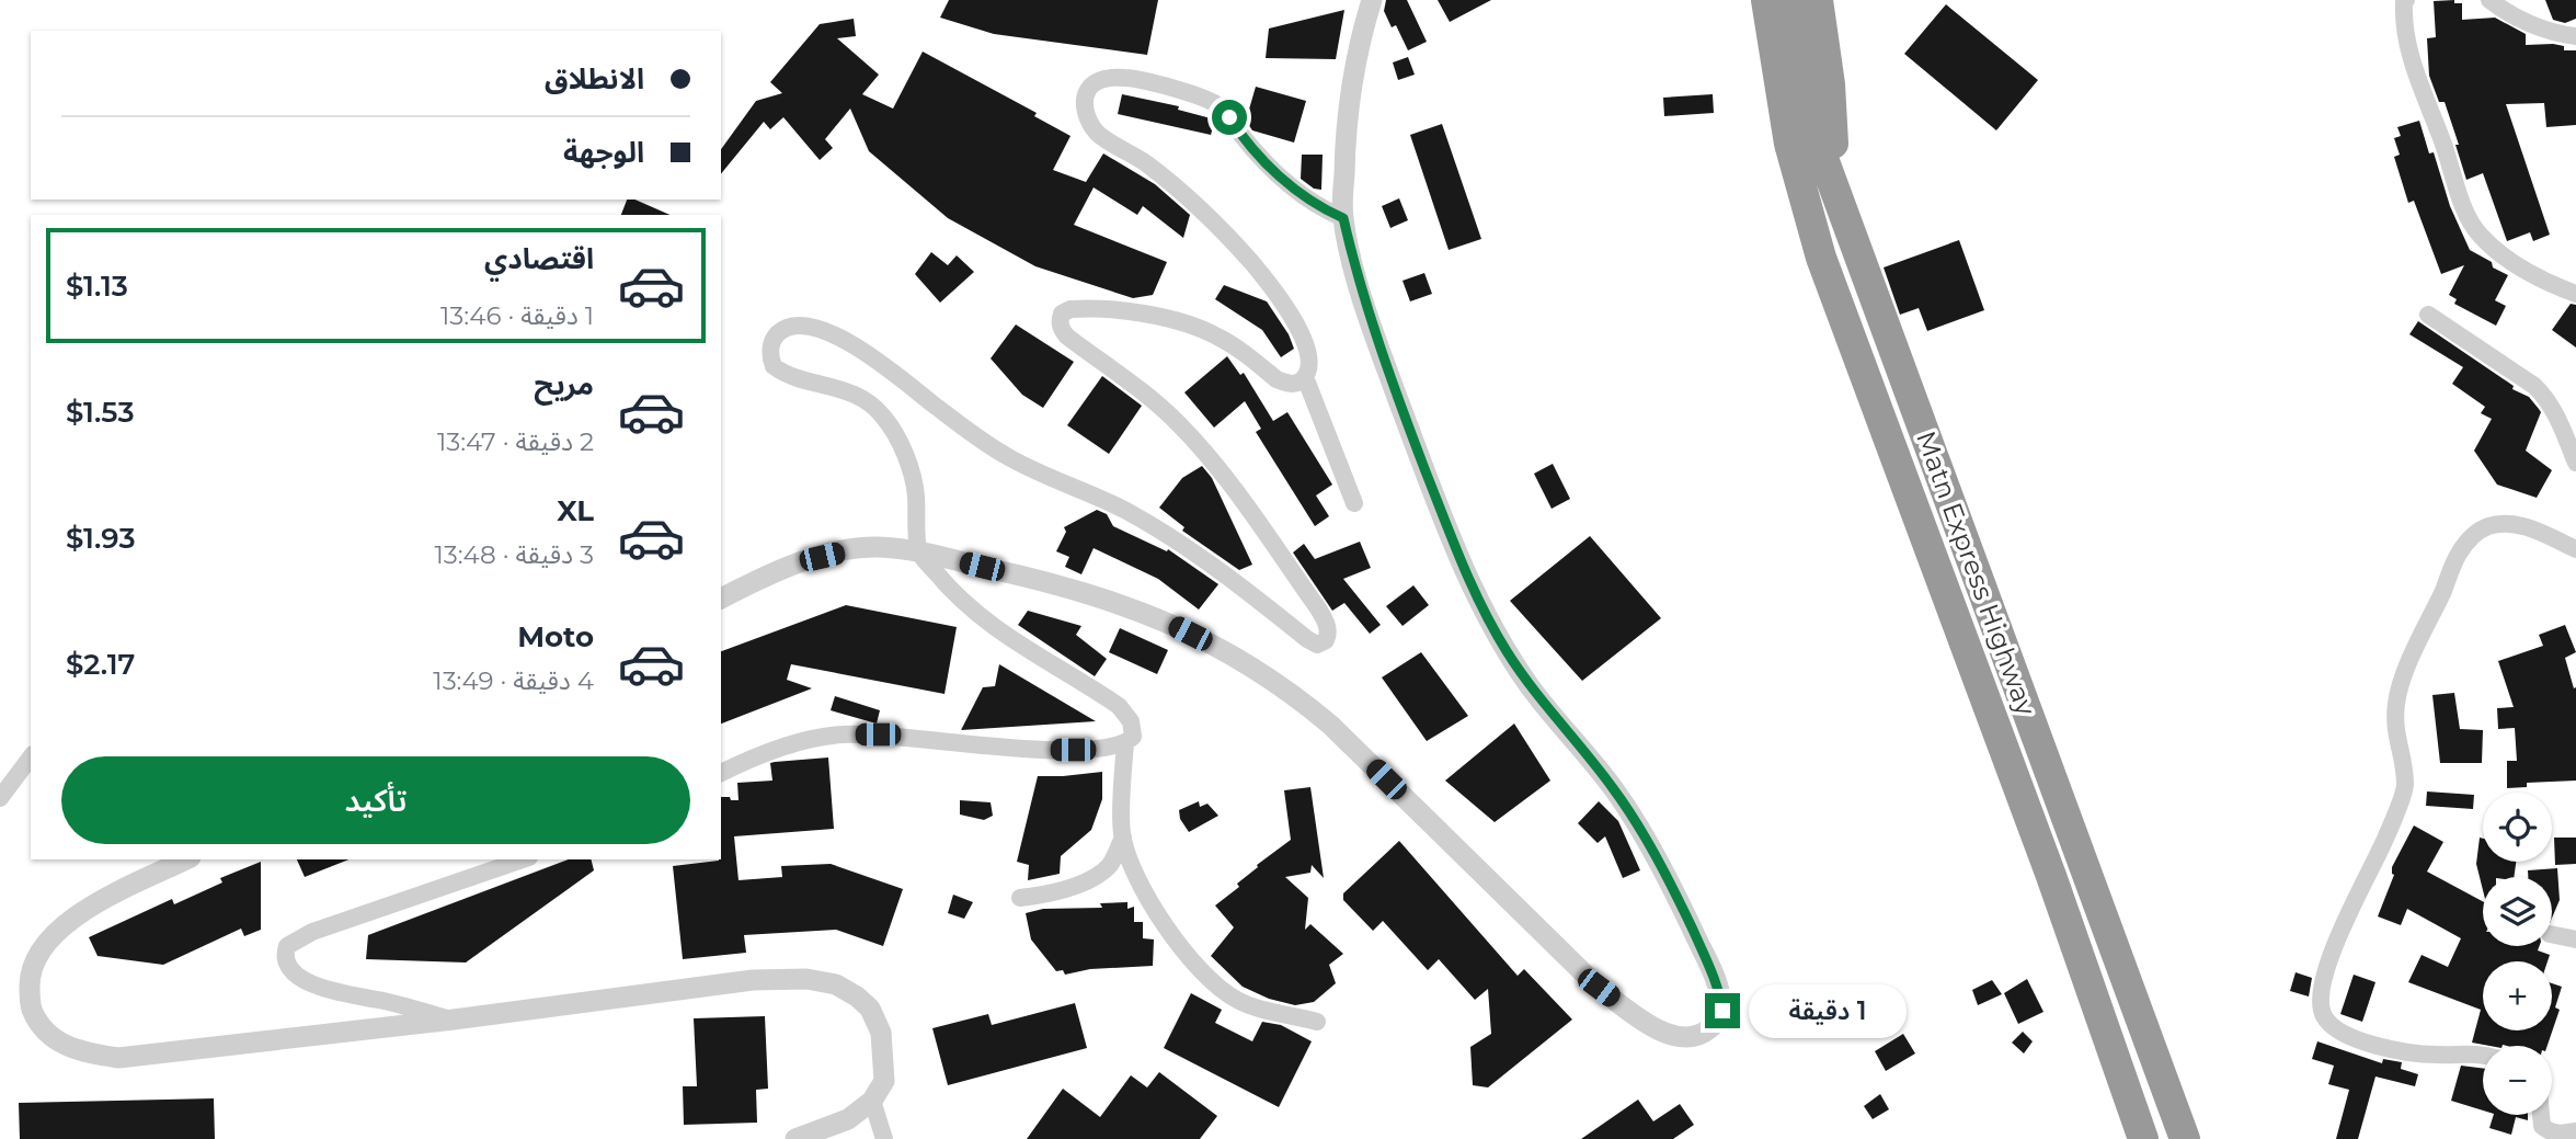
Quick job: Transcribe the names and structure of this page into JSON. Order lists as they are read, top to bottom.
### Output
{
  "streets": {
    "highway": ["Matn Express Highway"]
  },
  "page": {
    "banner": ["الانطلاق", "الوجهة"],
    "list": [
      {
        "name": "اقتصادي",
        "note": "1 دقيقة · 13:46",
        "value": "$1.13"
      },
      {
        "name": "مريح",
        "note": "2 دقيقة · 13:47",
        "value": "$1.53"
      },
      {
        "name": "XL",
        "note": "3 دقيقة · 13:48",
        "value": "$1.93"
      },
      {
        "name": "Moto",
        "note": "4 دقيقة · 13:49",
        "value": "$2.17"
      }
    ],
    "buttons": "تأكيد",
    "map_buttons": ["+", "−"],
    "bubble": "1 دقيقة"
  }
}
